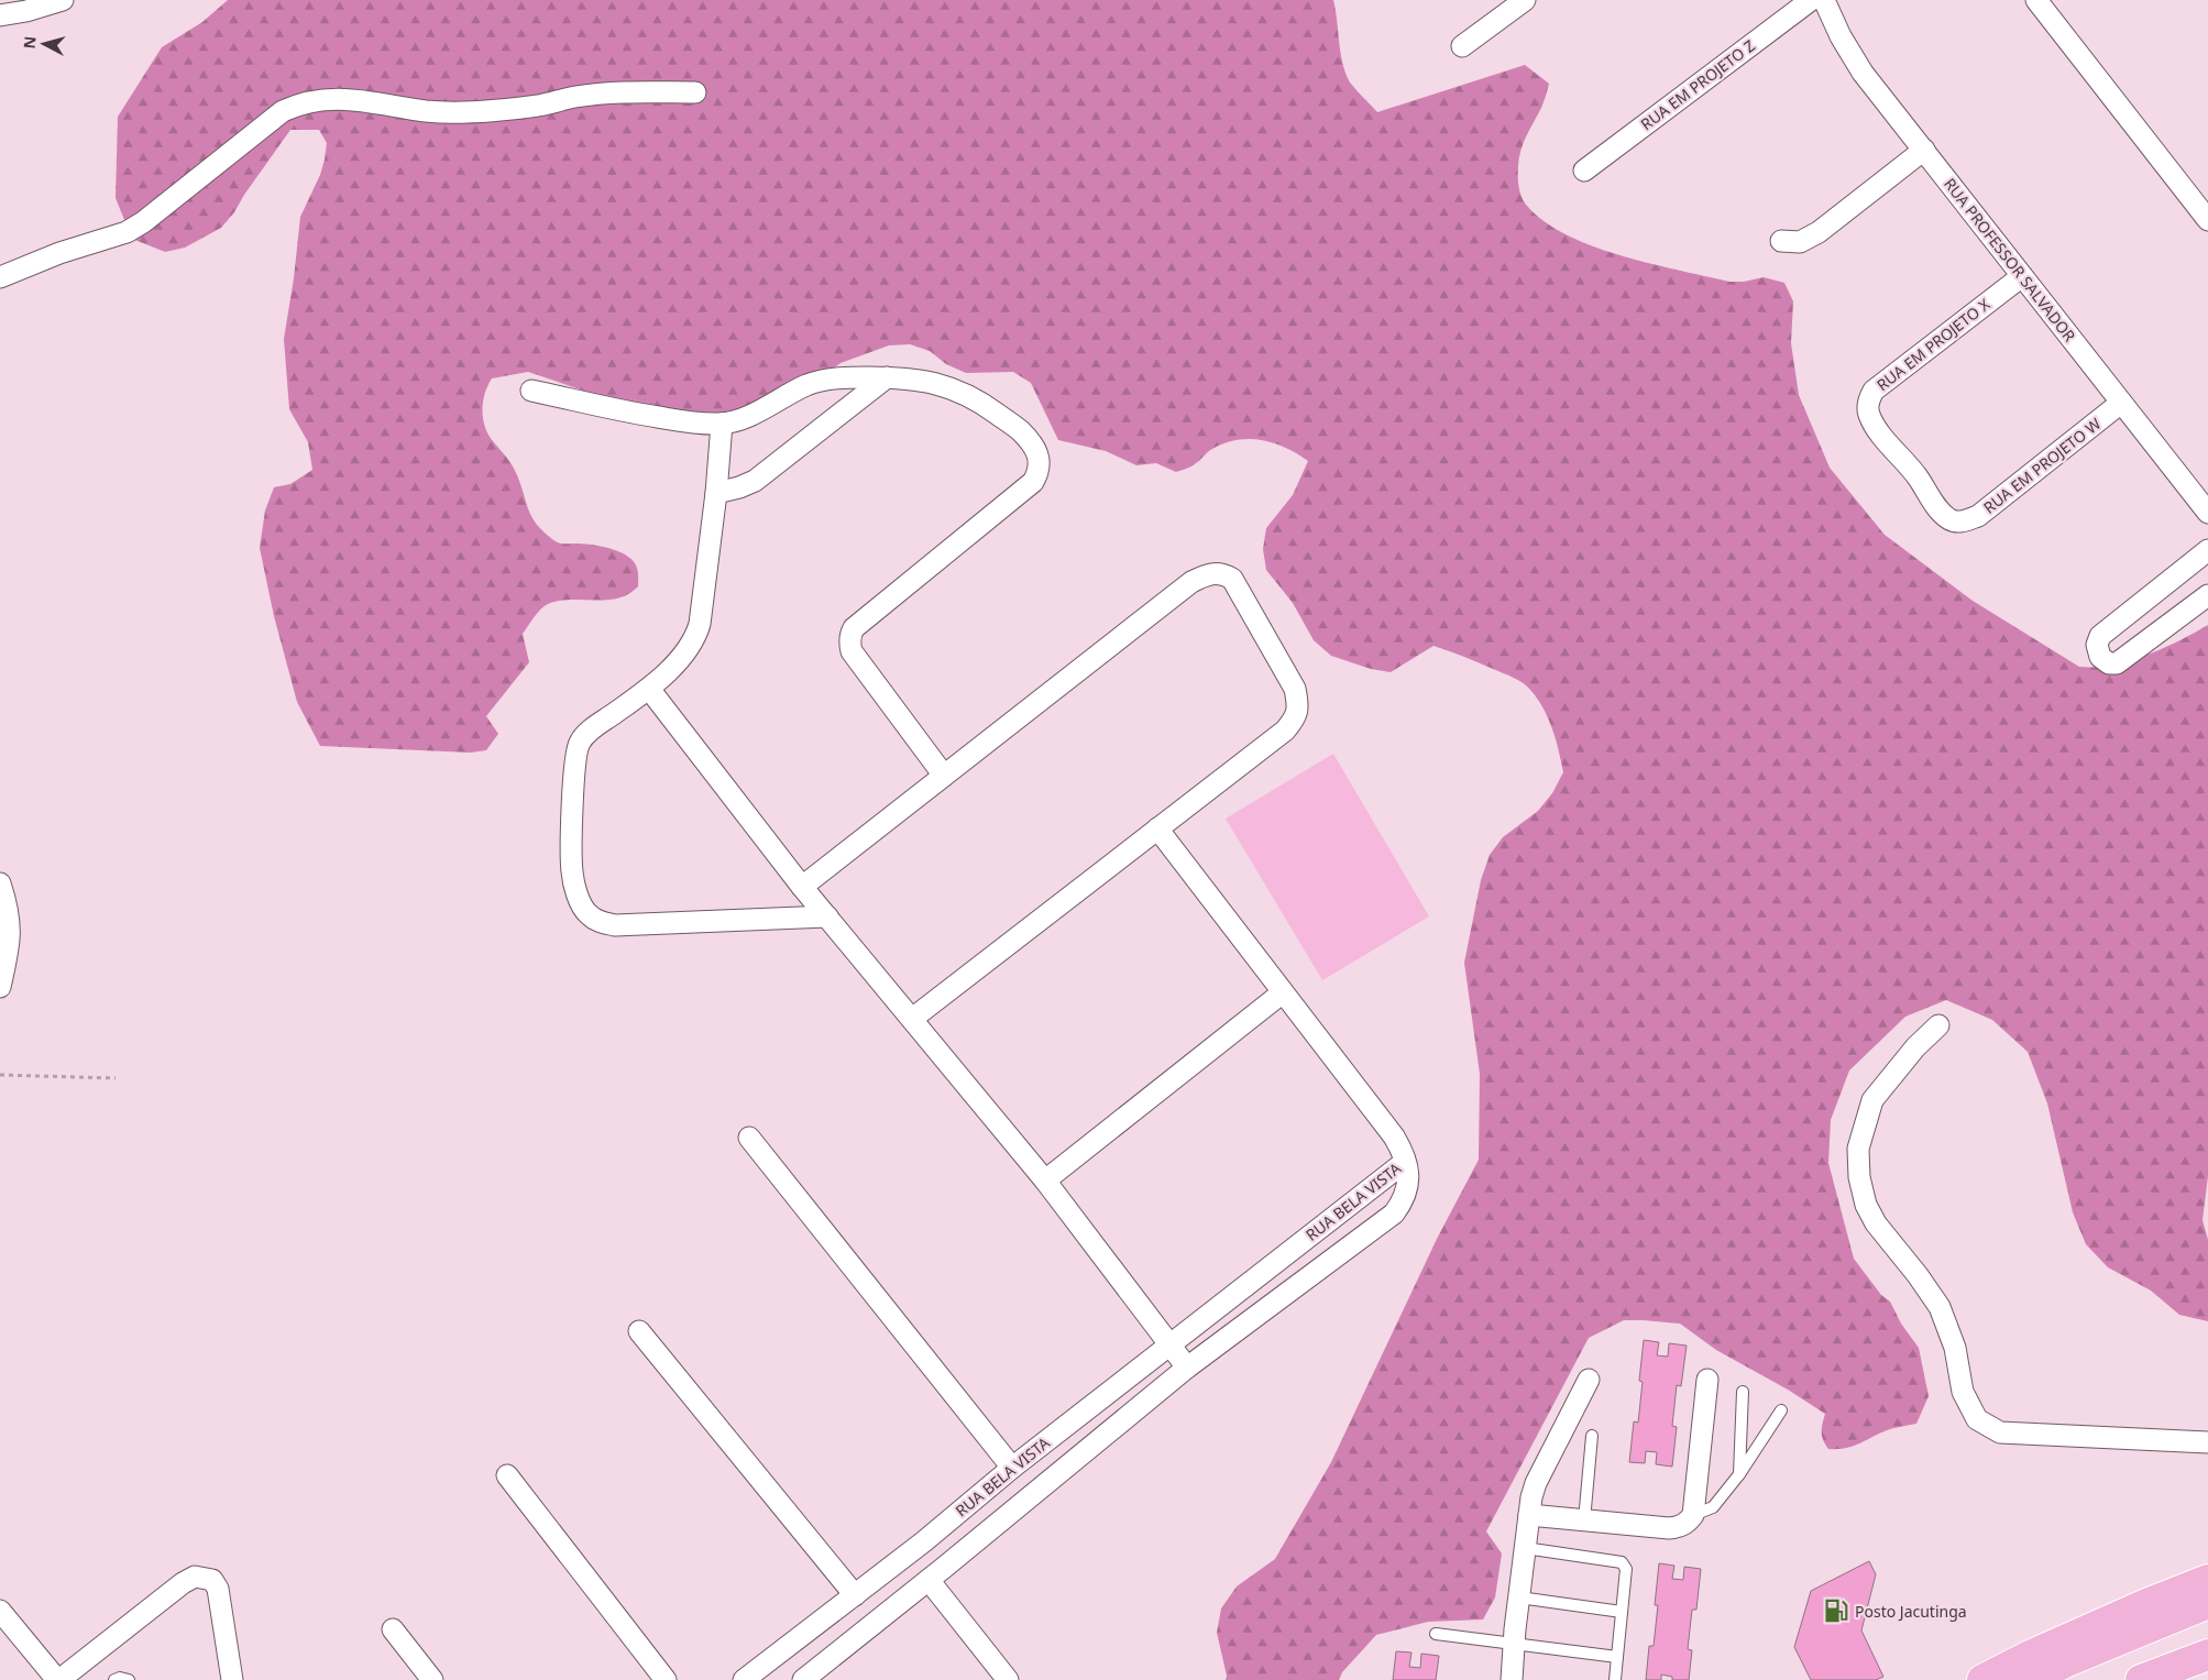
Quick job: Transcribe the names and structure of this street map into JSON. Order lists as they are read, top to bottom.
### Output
{
  "streets": {
    "street": [
      "RUA EM PROJETO Z",
      "RUA PROFESSOR SALVADOR",
      "RUA EM PROJETO X",
      "RUA EM PROJETO W",
      "RUA BELA VISTA"
    ]
  },
  "crossings": [
    ["RUA PROFESSOR SALVADOR", "RUA EM PROJETO X"],
    ["RUA PROFESSOR SALVADOR", "RUA EM PROJETO W"],
    ["RUA EM PROJETO X", "RUA EM PROJETO W"]
  ],
  "places": {
    "fuel station": ["Posto Jacutinga"]
  },
  "north": "left"
}
